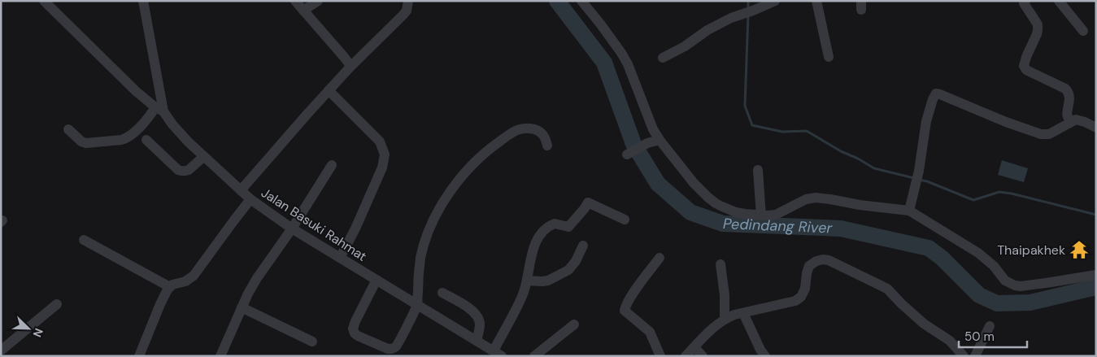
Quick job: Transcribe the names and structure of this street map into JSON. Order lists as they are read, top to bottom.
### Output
{
  "streets": {
    "street": ["Jalan Basuki Rahmat"]
  },
  "water": ["Pedindang River"],
  "places": {
    "temple": ["Thaipakhek"]
  },
  "scale_bar": "50 m",
  "north": "bottom right"
}
